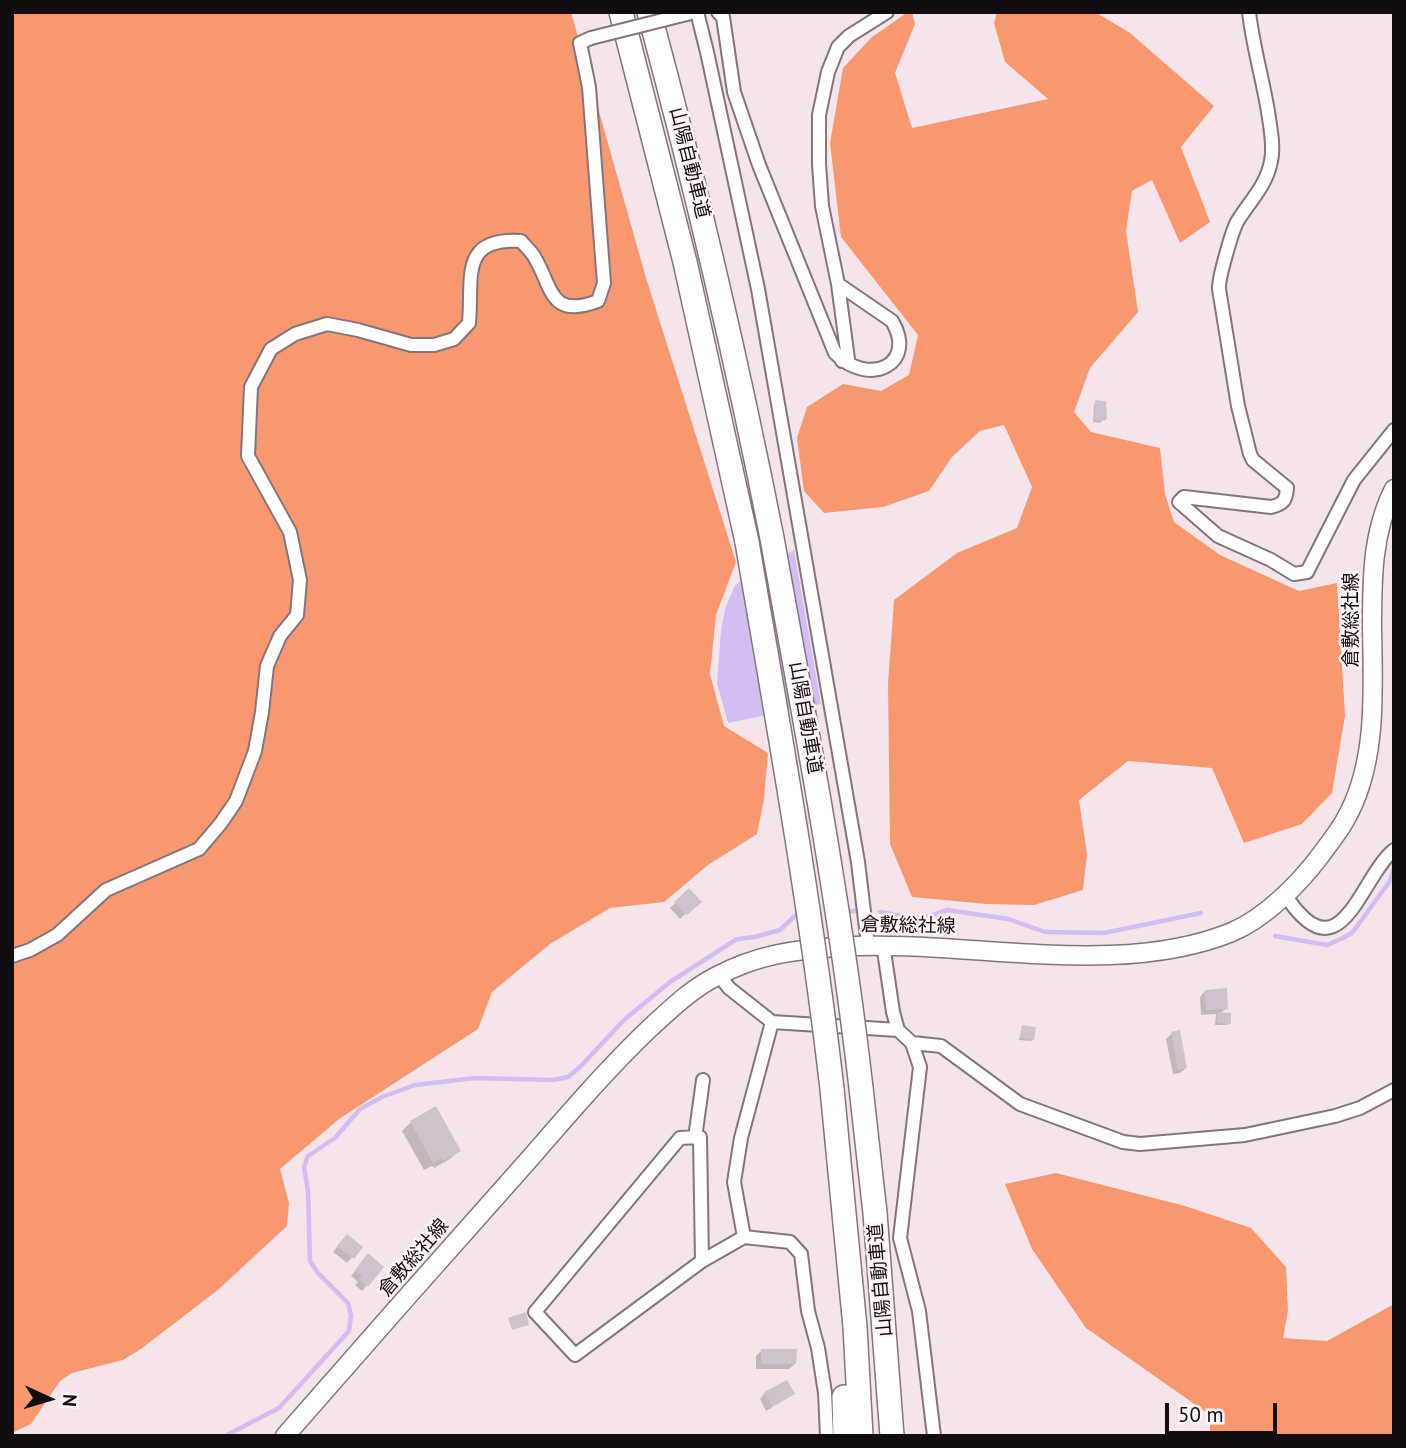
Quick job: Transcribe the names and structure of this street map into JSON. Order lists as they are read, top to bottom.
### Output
{
  "streets": {
    "highway": ["山陽自動車道"],
    "main road": ["倉敷総社線"]
  },
  "scale_bar": "50 m",
  "north": "right"
}
